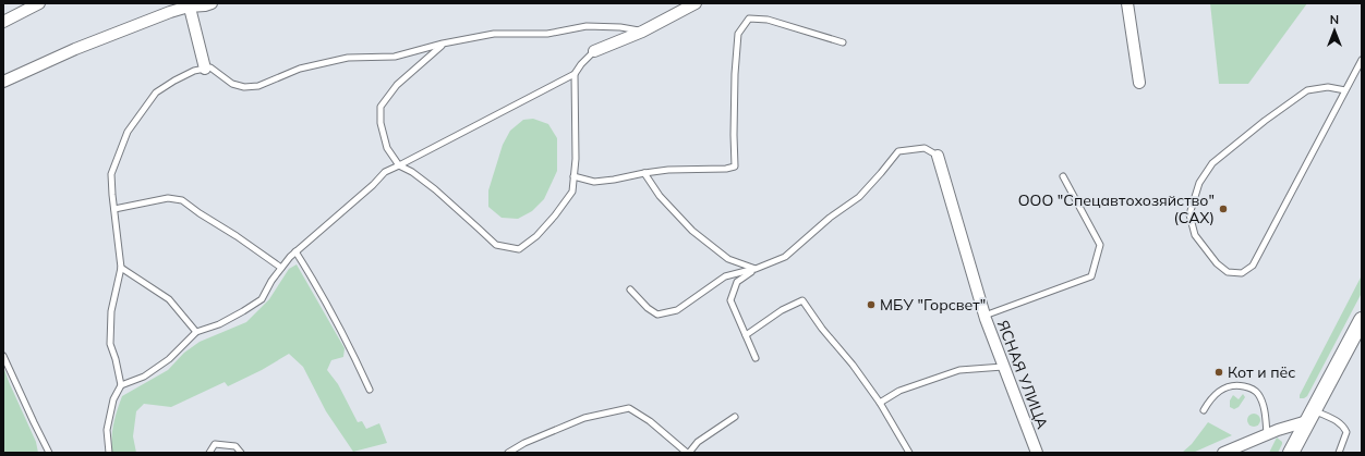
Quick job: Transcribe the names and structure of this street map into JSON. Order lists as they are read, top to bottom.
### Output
{
  "streets": {
    "street": ["ЯСНАЯ УЛИЦА"]
  },
  "places": ["ООО \"Спецавтохозяйство\" (САХ)", "МБУ \"Горсвет\"", "Кот и пёс"],
  "north": "top"
}
